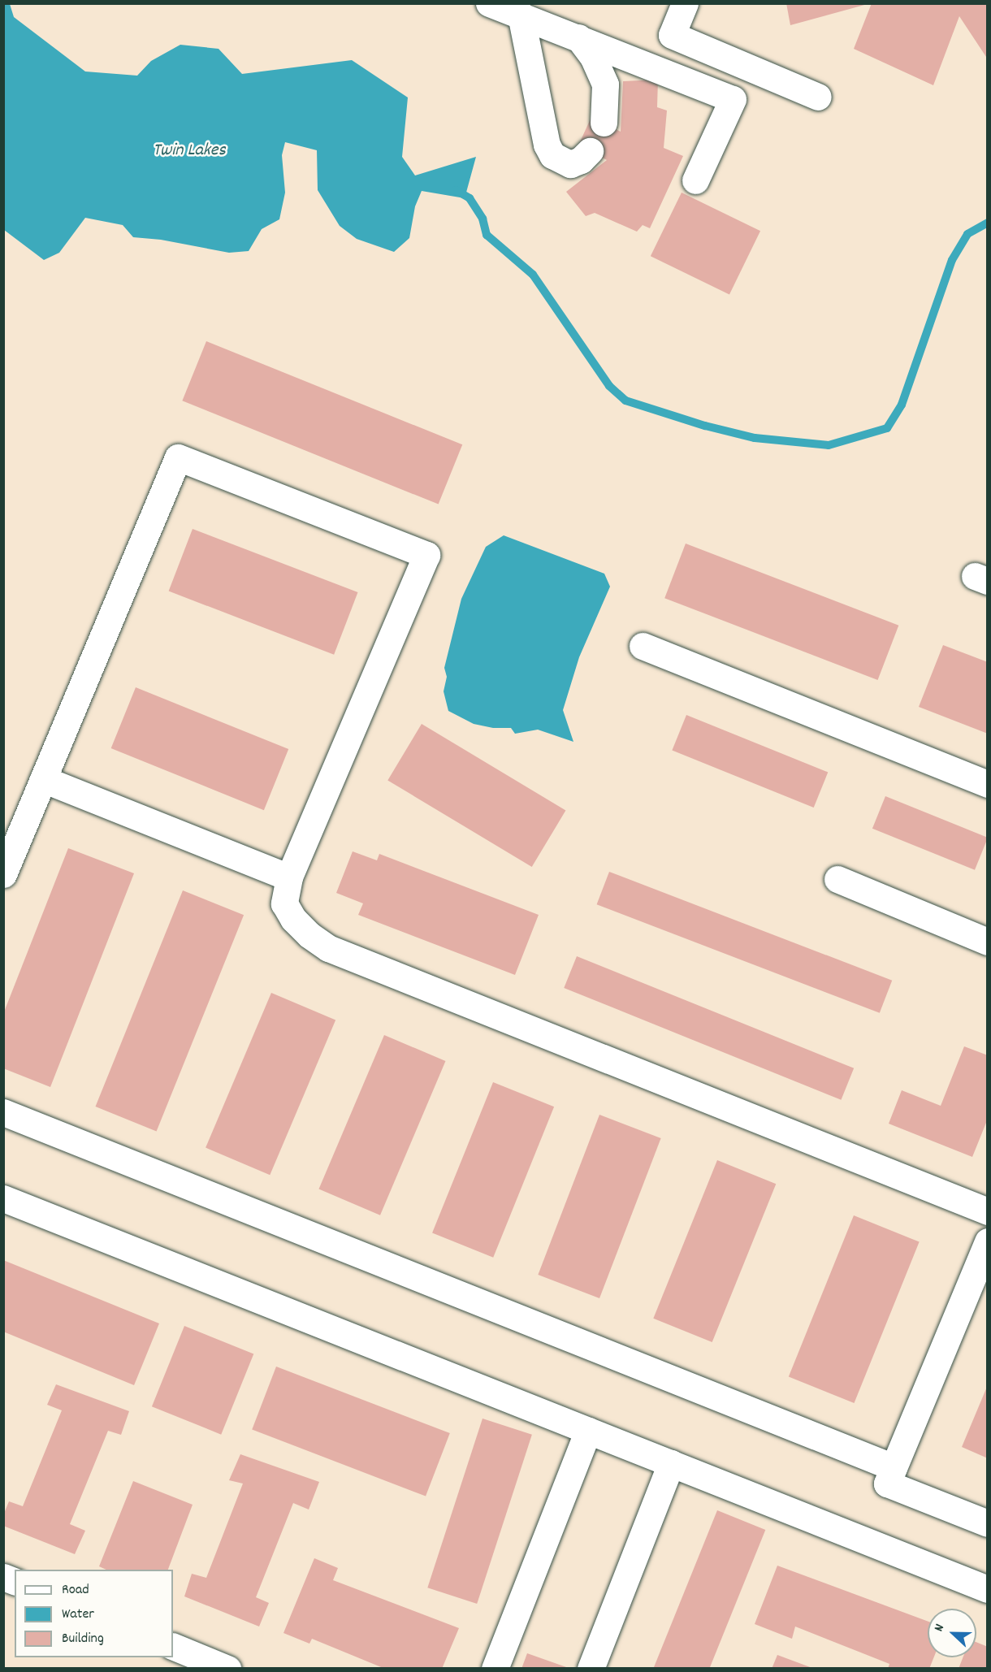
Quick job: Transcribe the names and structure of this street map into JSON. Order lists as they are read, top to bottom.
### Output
{
  "water": ["Twin Lakes"],
  "legend": ["Road", "Water", "Building"],
  "north": "left"
}
